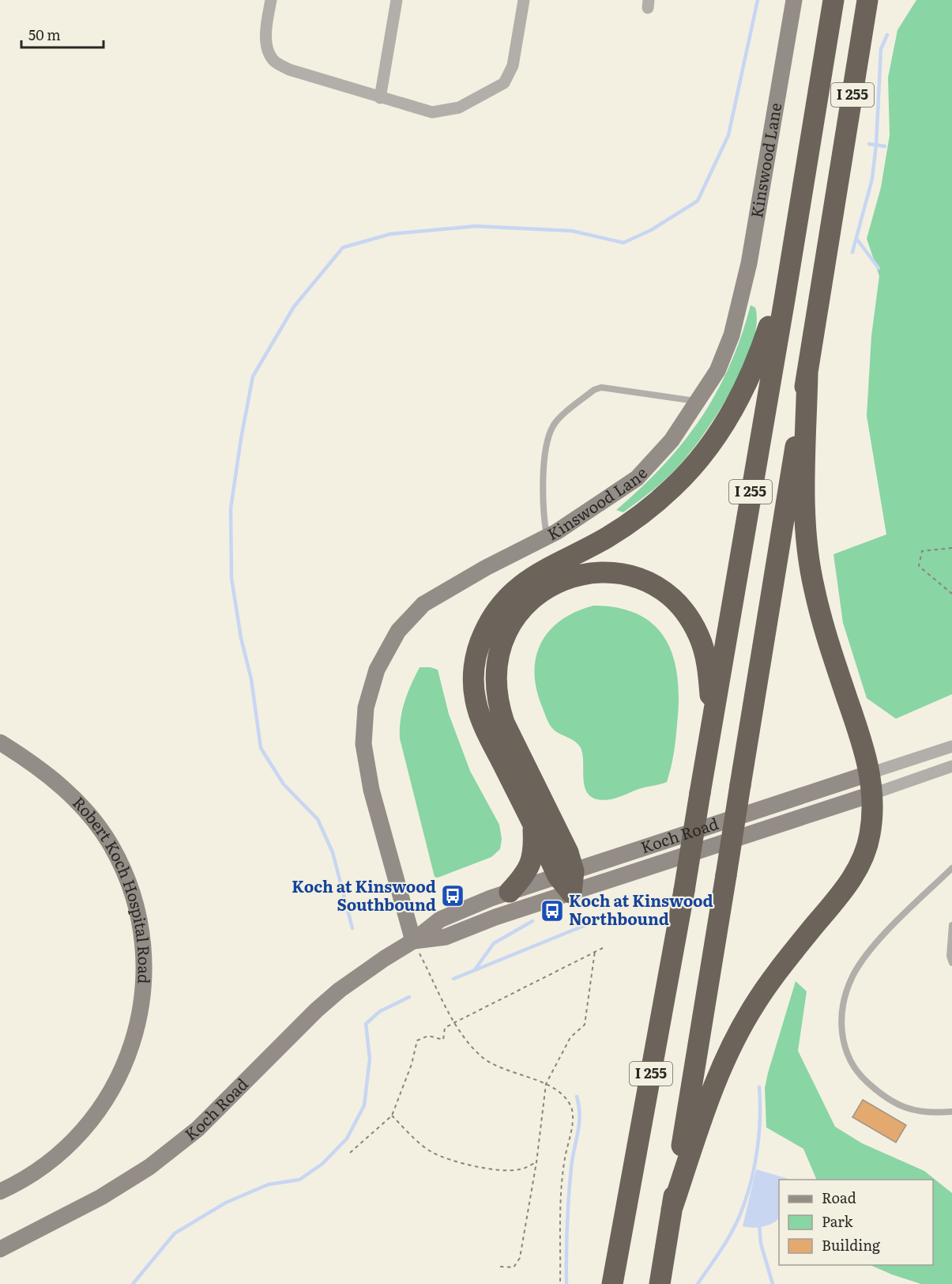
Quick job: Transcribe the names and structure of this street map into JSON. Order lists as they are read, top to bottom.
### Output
{
  "streets": {
    "highway": ["I 255"],
    "street": ["Kinswood Lane", "Koch Road", "Robert Koch Hospital Road"]
  },
  "crossings": [
    ["Kinswood Lane", "Koch Road"]
  ],
  "places": {
    "bus stop": ["Koch at Kinswood Southbound", "Koch at Kinswood Northbound"]
  },
  "legend": ["Road", "Park", "Building"],
  "scale_bar": "50 m"
}
